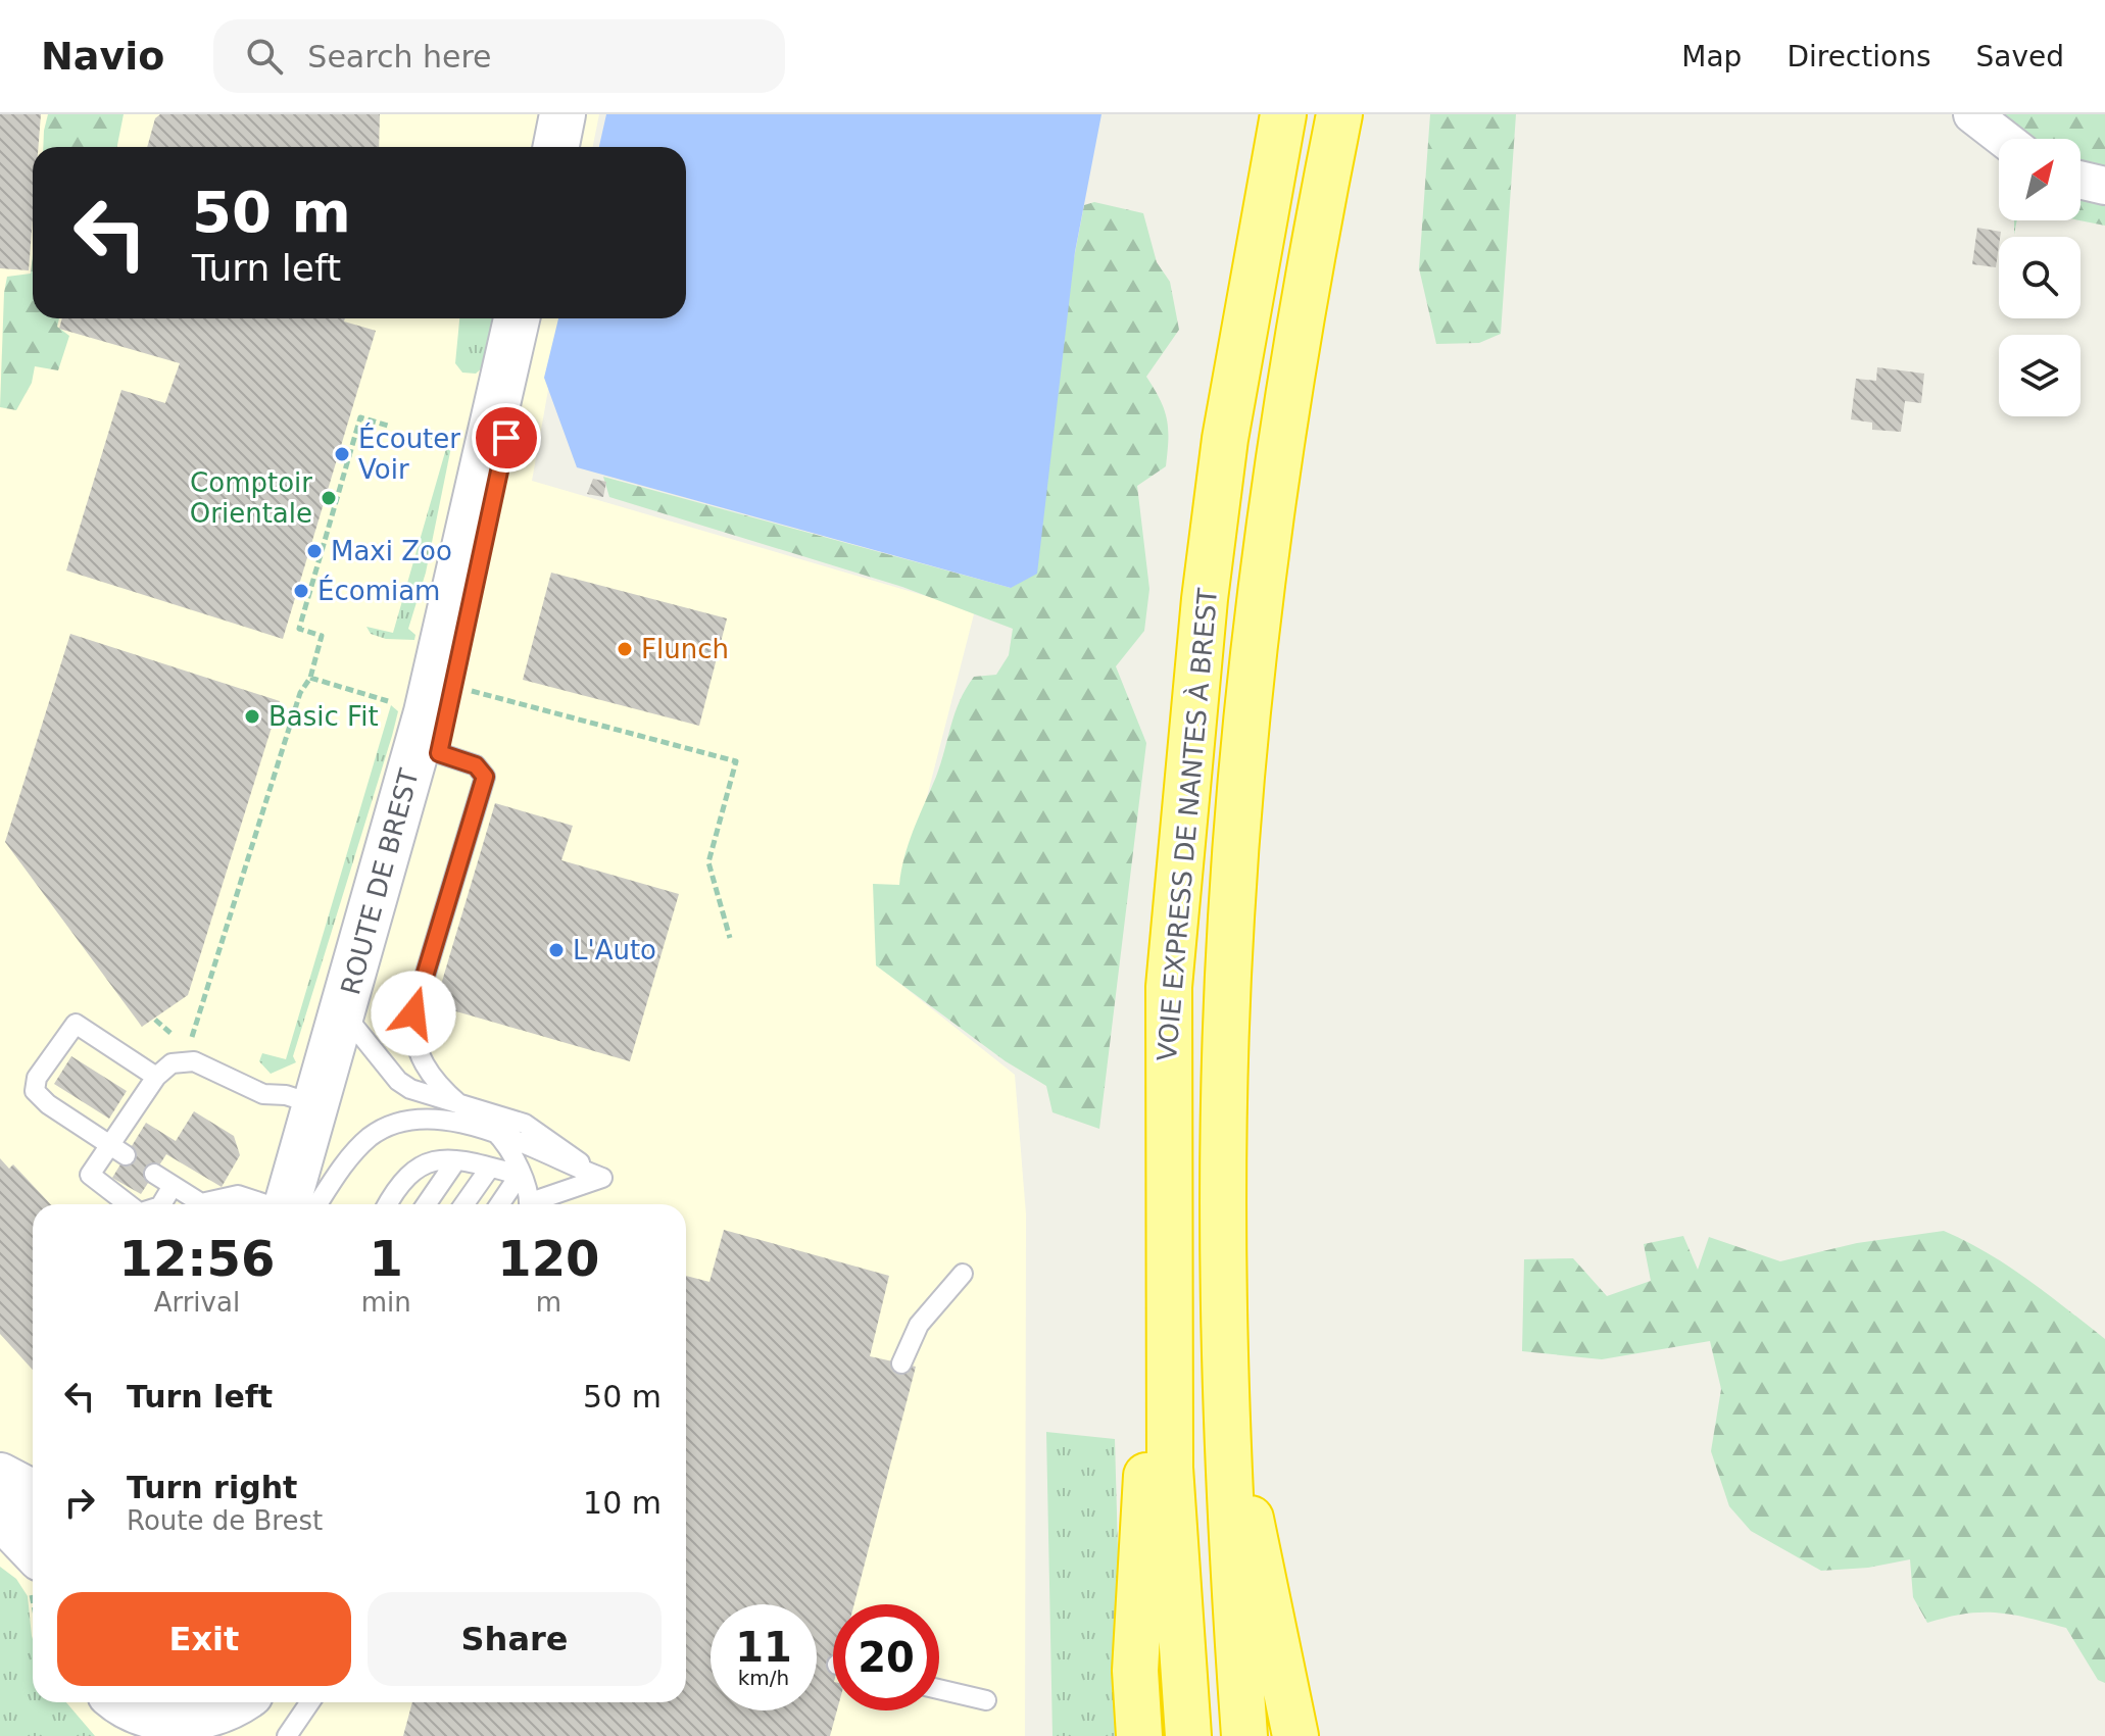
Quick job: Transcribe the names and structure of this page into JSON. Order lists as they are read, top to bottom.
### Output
{
  "streets": {
    "highway": ["VOIE EXPRESS DE NANTES À BREST"],
    "main road": ["ROUTE DE BREST"]
  },
  "places": [
    "Écouter Voir",
    "Comptoir Orientale",
    "Maxi Zoo",
    "Écomiam",
    "Flunch",
    "Basic Fit",
    "L'Auto"
  ],
  "north": "top right",
  "page": {
    "header": "Navio",
    "search": "Search here",
    "nav": ["Map", "Directions", "Saved"],
    "turn": ["50 m", "Turn left"],
    "eta": [
      "12:56",
      "Arrival",
      "1",
      "min",
      "120",
      "m"
    ],
    "list": [
      {
        "name": "Turn left",
        "value": "50 m"
      },
      {
        "name": "Turn right",
        "note": "Route de Brest",
        "value": "10 m"
      }
    ],
    "buttons": ["Exit", "Share"],
    "speed": "11 km/h",
    "limit": "20"
  }
}
